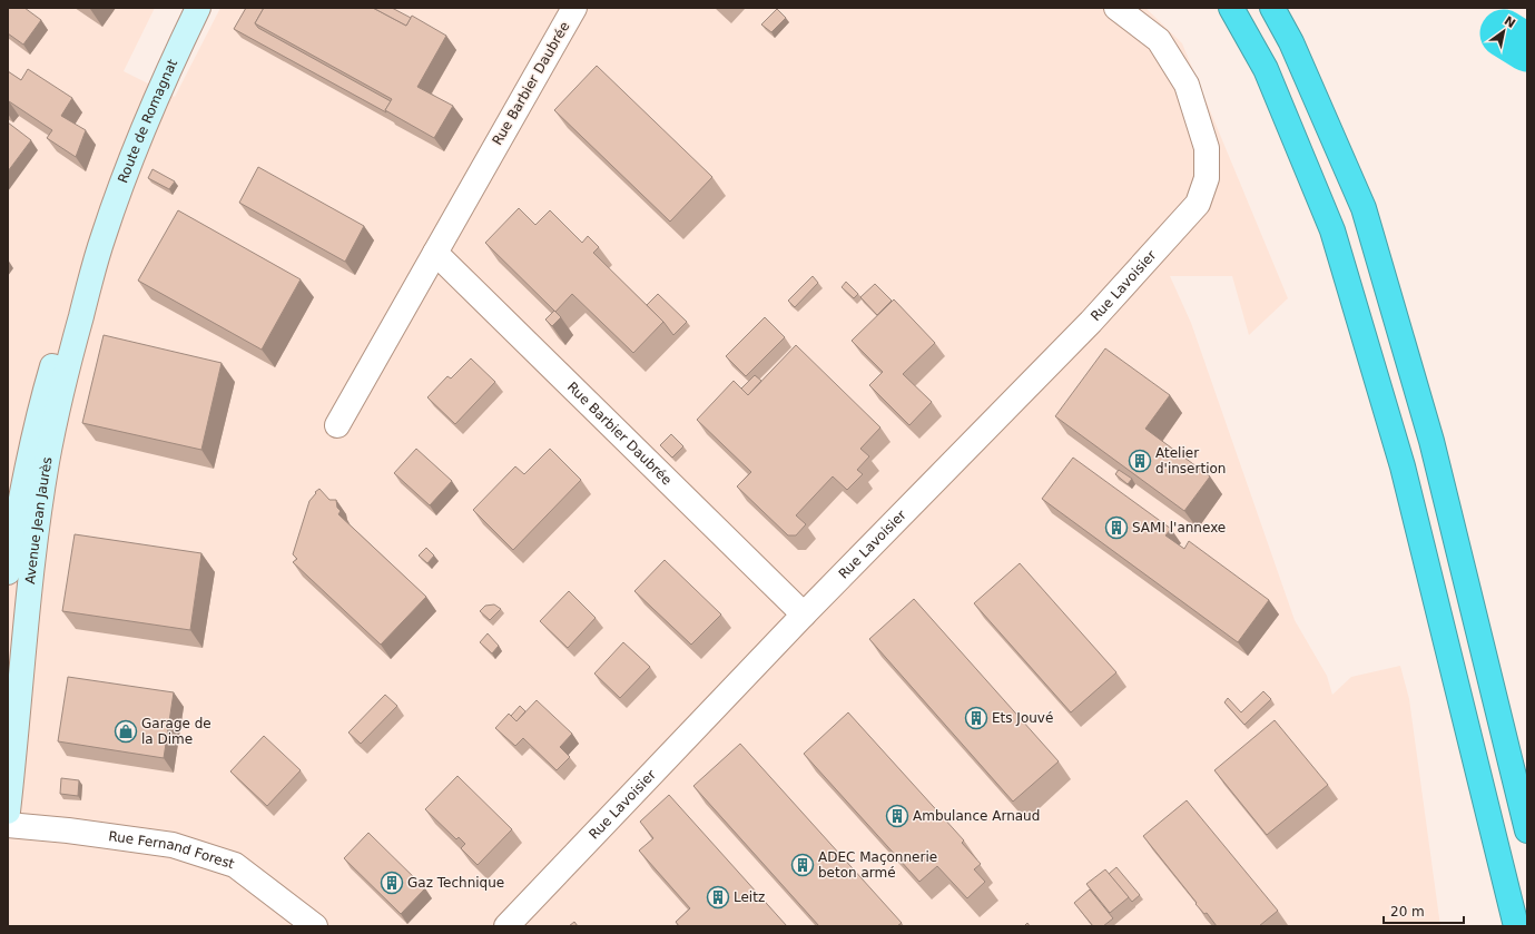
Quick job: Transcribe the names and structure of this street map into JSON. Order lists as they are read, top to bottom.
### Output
{
  "streets": {
    "main road": ["Route de Romagnat", "Avenue Jean Jaurès"],
    "street": ["Rue Barbier Daubrée", "Rue Lavoisier", "Rue Fernand Forest"]
  },
  "crossings": [
    ["Rue Barbier Daubrée", "Rue Lavoisier"],
    ["Route de Romagnat", "Avenue Jean Jaurès"]
  ],
  "places": {
    "building": [
      "Atelier d'insertion",
      "SAMI l'annexe",
      "Ets Jouvé",
      "Ambulance Arnaud",
      "ADEC Maçonnerie beton armé",
      "Gaz Technique",
      "Leitz"
    ],
    "shop": ["Garage de la Dime"]
  },
  "scale_bar": "20 m",
  "north": "top right"
}
